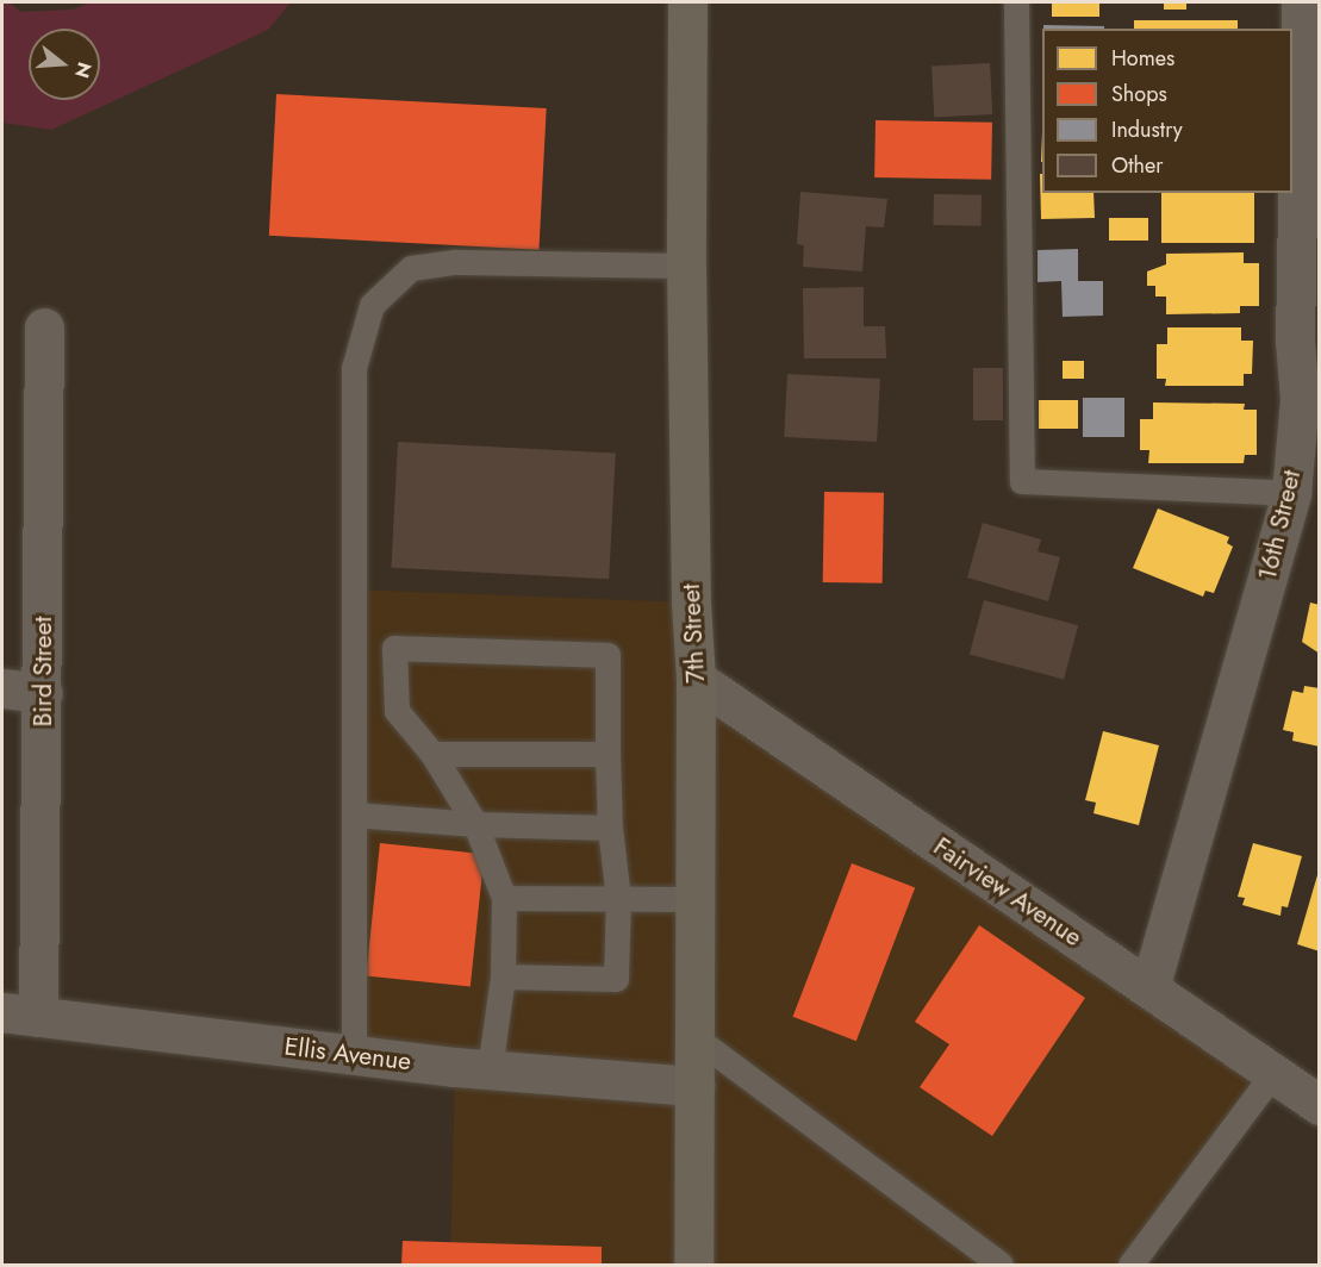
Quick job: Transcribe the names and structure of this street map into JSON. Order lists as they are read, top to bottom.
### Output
{
  "streets": {
    "main road": ["7th Street"],
    "street": [
      "16th Street",
      "Bird Street",
      "Fairview Avenue",
      "Ellis Avenue"
    ]
  },
  "crossings": [
    ["16th Street", "Fairview Avenue"],
    ["7th Street", "Fairview Avenue"],
    ["7th Street", "Ellis Avenue"],
    ["Bird Street", "Ellis Avenue"]
  ],
  "legend": [
    "Homes",
    "Shops",
    "Industry",
    "Other"
  ],
  "north": "right"
}
